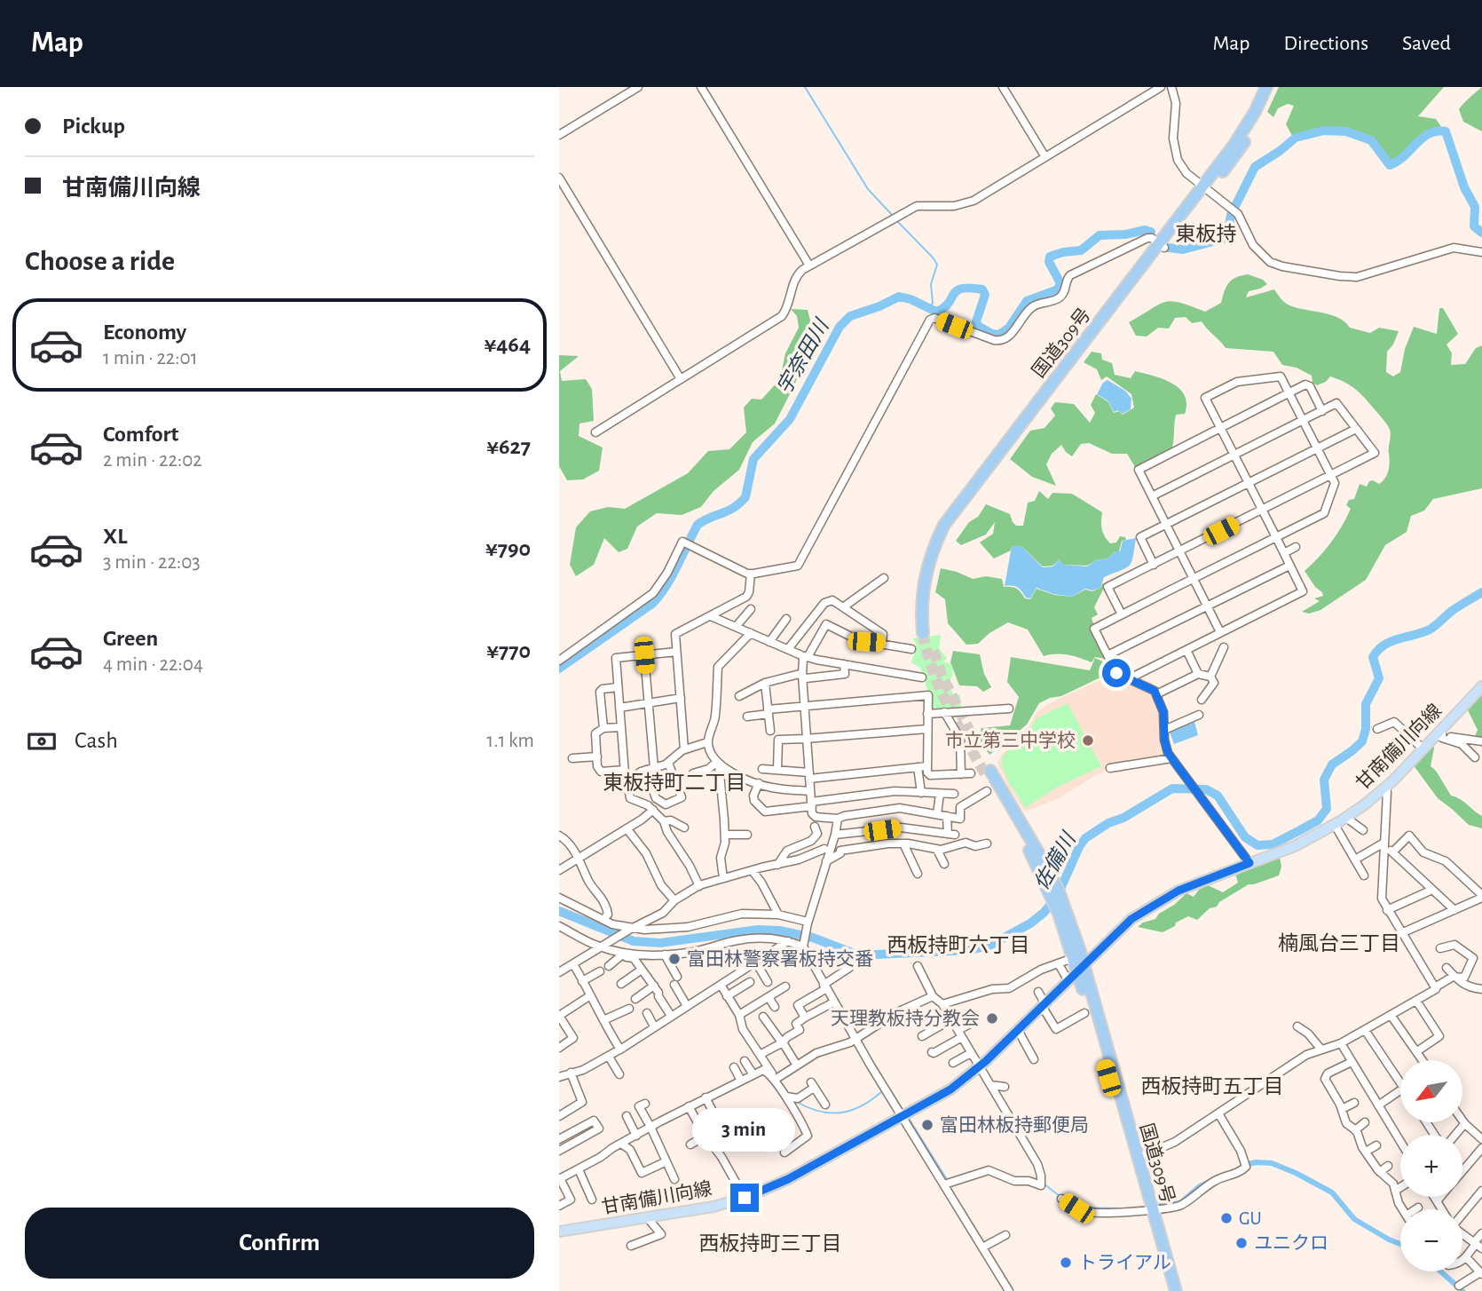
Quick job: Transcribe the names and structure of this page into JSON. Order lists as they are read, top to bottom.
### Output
{
  "streets": {
    "highway": ["国道309号"],
    "main road": ["甘南備川向線"]
  },
  "crossings": [
    ["国道309号", "甘南備川向線"]
  ],
  "districts": [
    "東板持",
    "東板持町二丁目",
    "楠風台三丁目",
    "西板持町六丁目",
    "西板持町五丁目",
    "西板持町三丁目"
  ],
  "water": ["宇奈田川", "佐備川"],
  "places": [
    "市立第三中学校",
    "富田林警察署板持交番",
    "天理教板持分教会",
    "富田林板持郵便局",
    "GU",
    "ユニクロ",
    "トライアル"
  ],
  "north": "bottom left",
  "page": {
    "header": "Map",
    "nav": ["Map", "Directions", "Saved"],
    "banner": ["Pickup", "甘南備川向線"],
    "heading": "Choose a ride",
    "list": [
      {
        "name": "Economy",
        "note": "1 min · 22:01",
        "value": "¥464"
      },
      {
        "name": "Comfort",
        "note": "2 min · 22:02",
        "value": "¥627"
      },
      {
        "name": "XL",
        "note": "3 min · 22:03",
        "value": "¥790"
      },
      {
        "name": "Green",
        "note": "4 min · 22:04",
        "value": "¥770"
      }
    ],
    "pay": ["Cash", "1.1 km"],
    "map_buttons": ["+", "−"],
    "bubble": "3 min",
    "buttons": "Confirm"
  }
}
